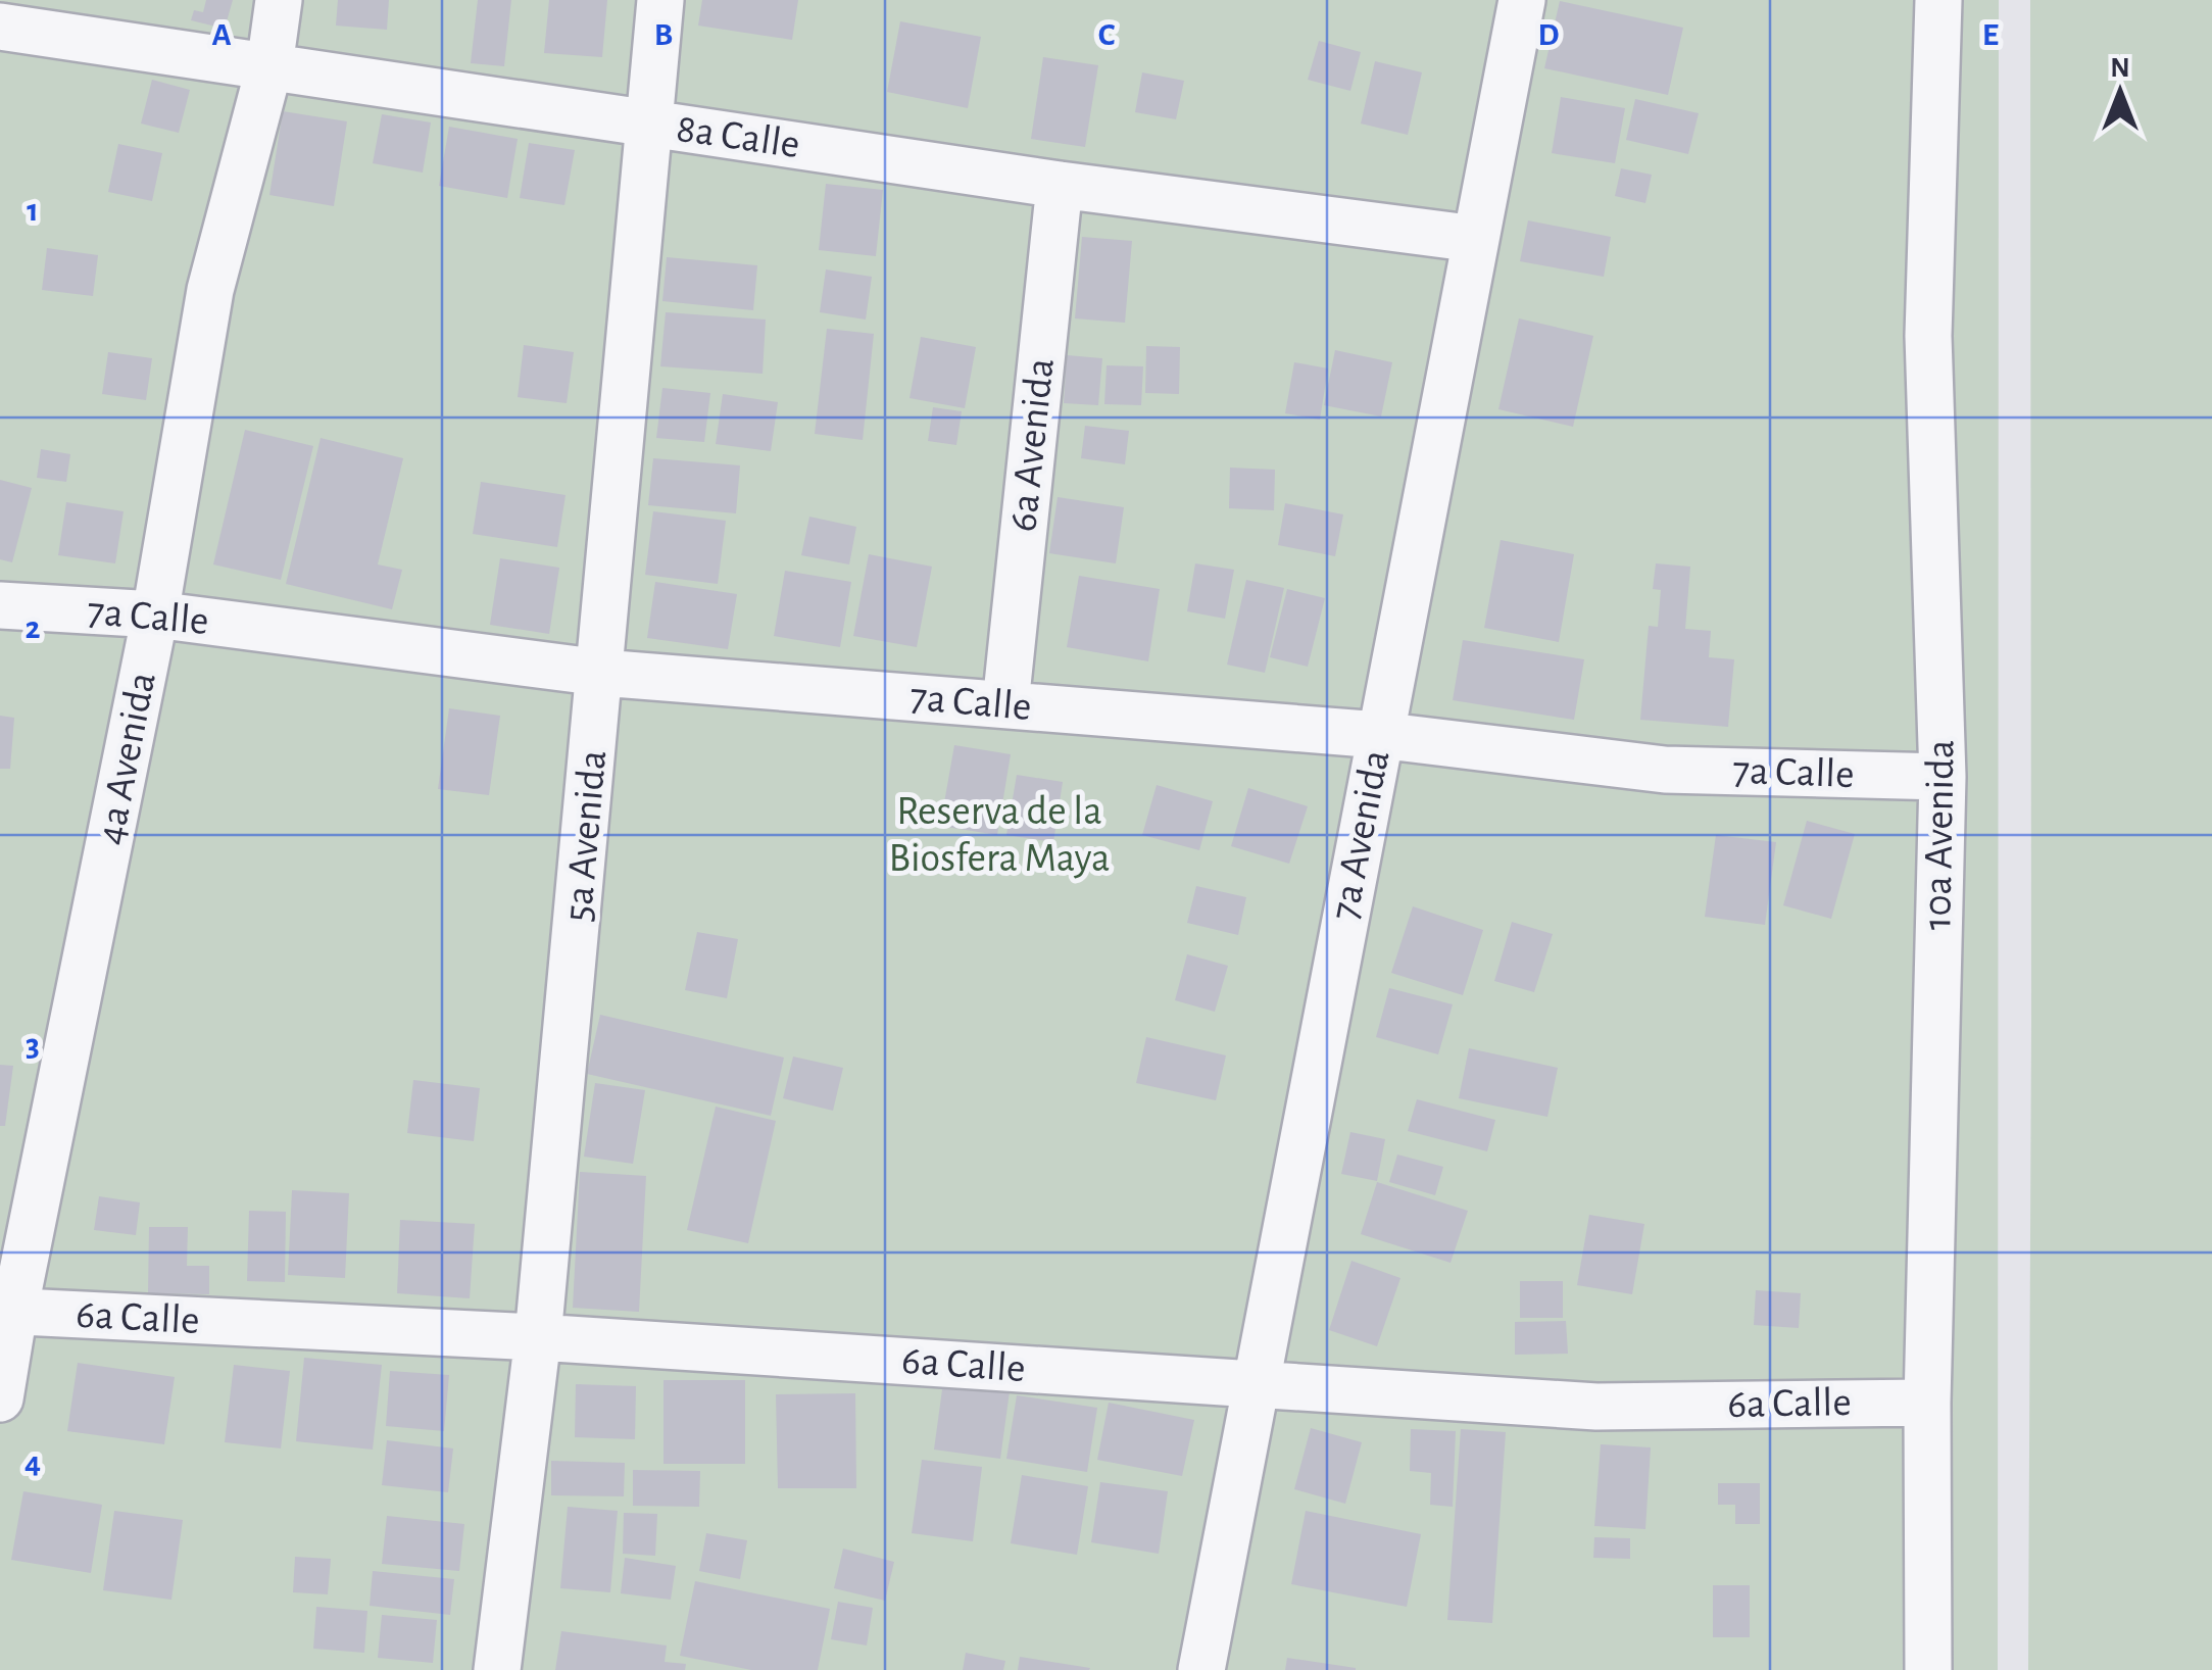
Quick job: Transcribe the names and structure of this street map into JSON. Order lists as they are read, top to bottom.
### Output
{
  "streets": {
    "street": [
      "8a Calle",
      "6a Avenida",
      "7a Calle",
      "4a Avenida",
      "7a Avenida",
      "10a Avenida",
      "5a Avenida",
      "6a Calle"
    ]
  },
  "crossings": [
    ["8a Calle", "6a Avenida"],
    ["8a Calle", "4a Avenida"],
    ["8a Calle", "7a Avenida"],
    ["8a Calle", "5a Avenida"],
    ["6a Avenida", "7a Calle"],
    ["7a Calle", "4a Avenida"],
    ["7a Calle", "7a Avenida"],
    ["7a Calle", "10a Avenida"],
    ["7a Calle", "5a Avenida"],
    ["4a Avenida", "6a Calle"],
    ["7a Avenida", "6a Calle"],
    ["10a Avenida", "6a Calle"],
    ["5a Avenida", "6a Calle"]
  ],
  "parks": ["Reserva de la Biosfera Maya"],
  "north": "top",
  "grid": {
    "columns": [
      "A",
      "B",
      "C",
      "D",
      "E"
    ],
    "rows": [
      "1",
      "2",
      "3",
      "4"
    ]
  }
}
